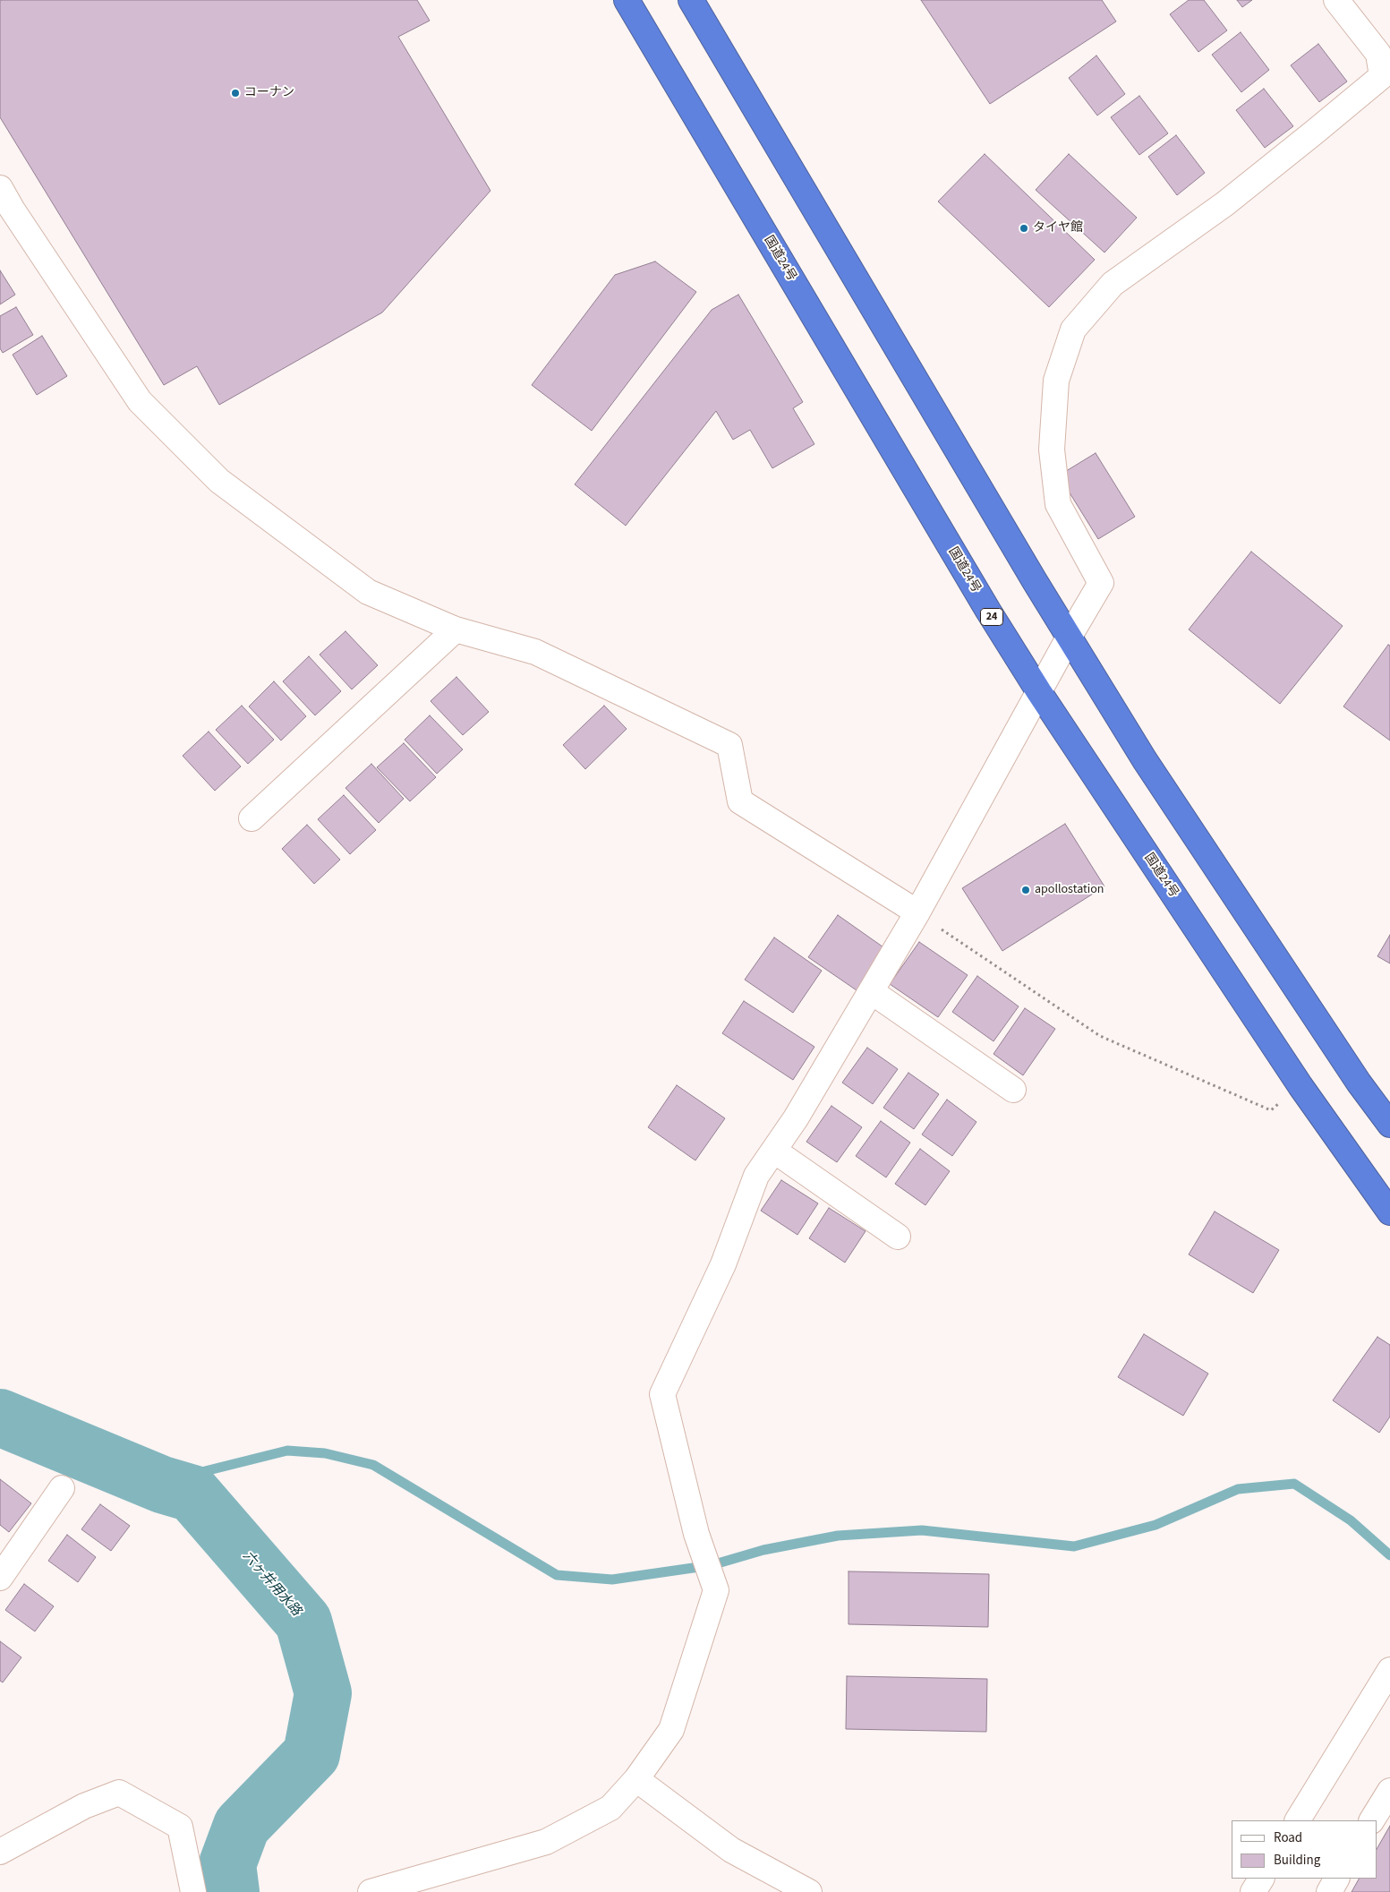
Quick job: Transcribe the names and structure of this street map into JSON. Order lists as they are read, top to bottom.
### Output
{
  "streets": {
    "highway": ["国道24号", "24"]
  },
  "water": ["六ヶ井用水路"],
  "places": ["コーナン", "タイヤ館", "apollostation"],
  "legend": ["Road", "Building"]
}
